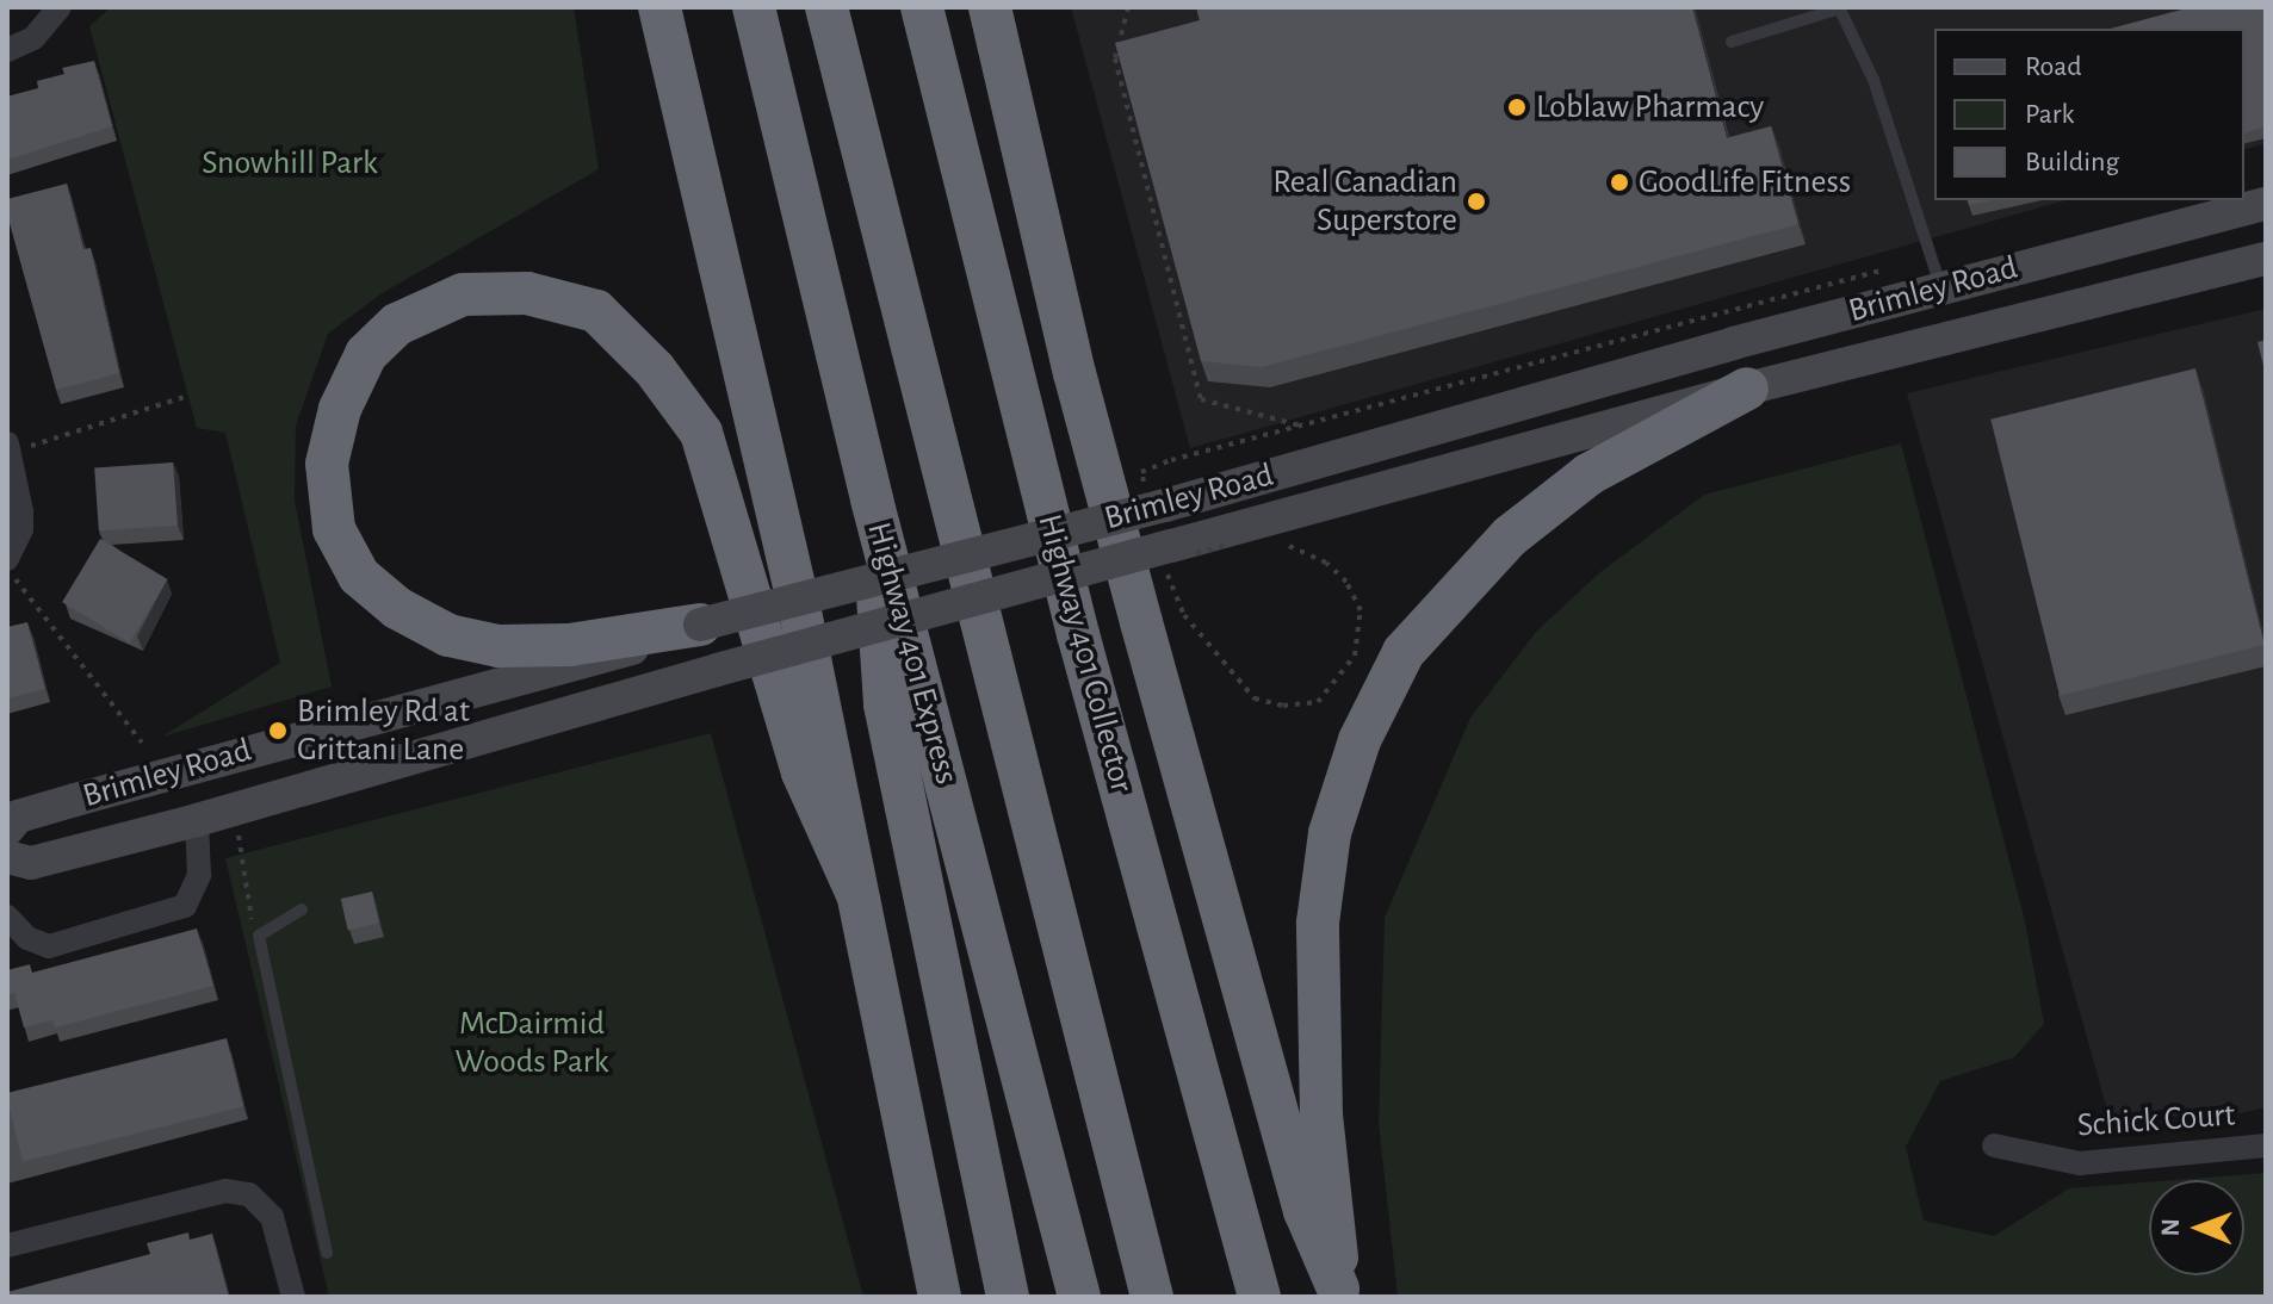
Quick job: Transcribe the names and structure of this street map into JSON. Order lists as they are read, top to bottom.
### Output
{
  "streets": {
    "highway": ["Highway 401 Express", "Highway 401 Collector"],
    "main road": ["Brimley Road"],
    "street": ["Schick Court"]
  },
  "parks": ["Snowhill Park", "McDairmid Woods Park"],
  "places": [
    "Loblaw Pharmacy",
    "GoodLife Fitness",
    "Real Canadian Superstore",
    "Brimley Rd at Grittani Lane"
  ],
  "legend": ["Road", "Park", "Building"],
  "north": "left"
}
